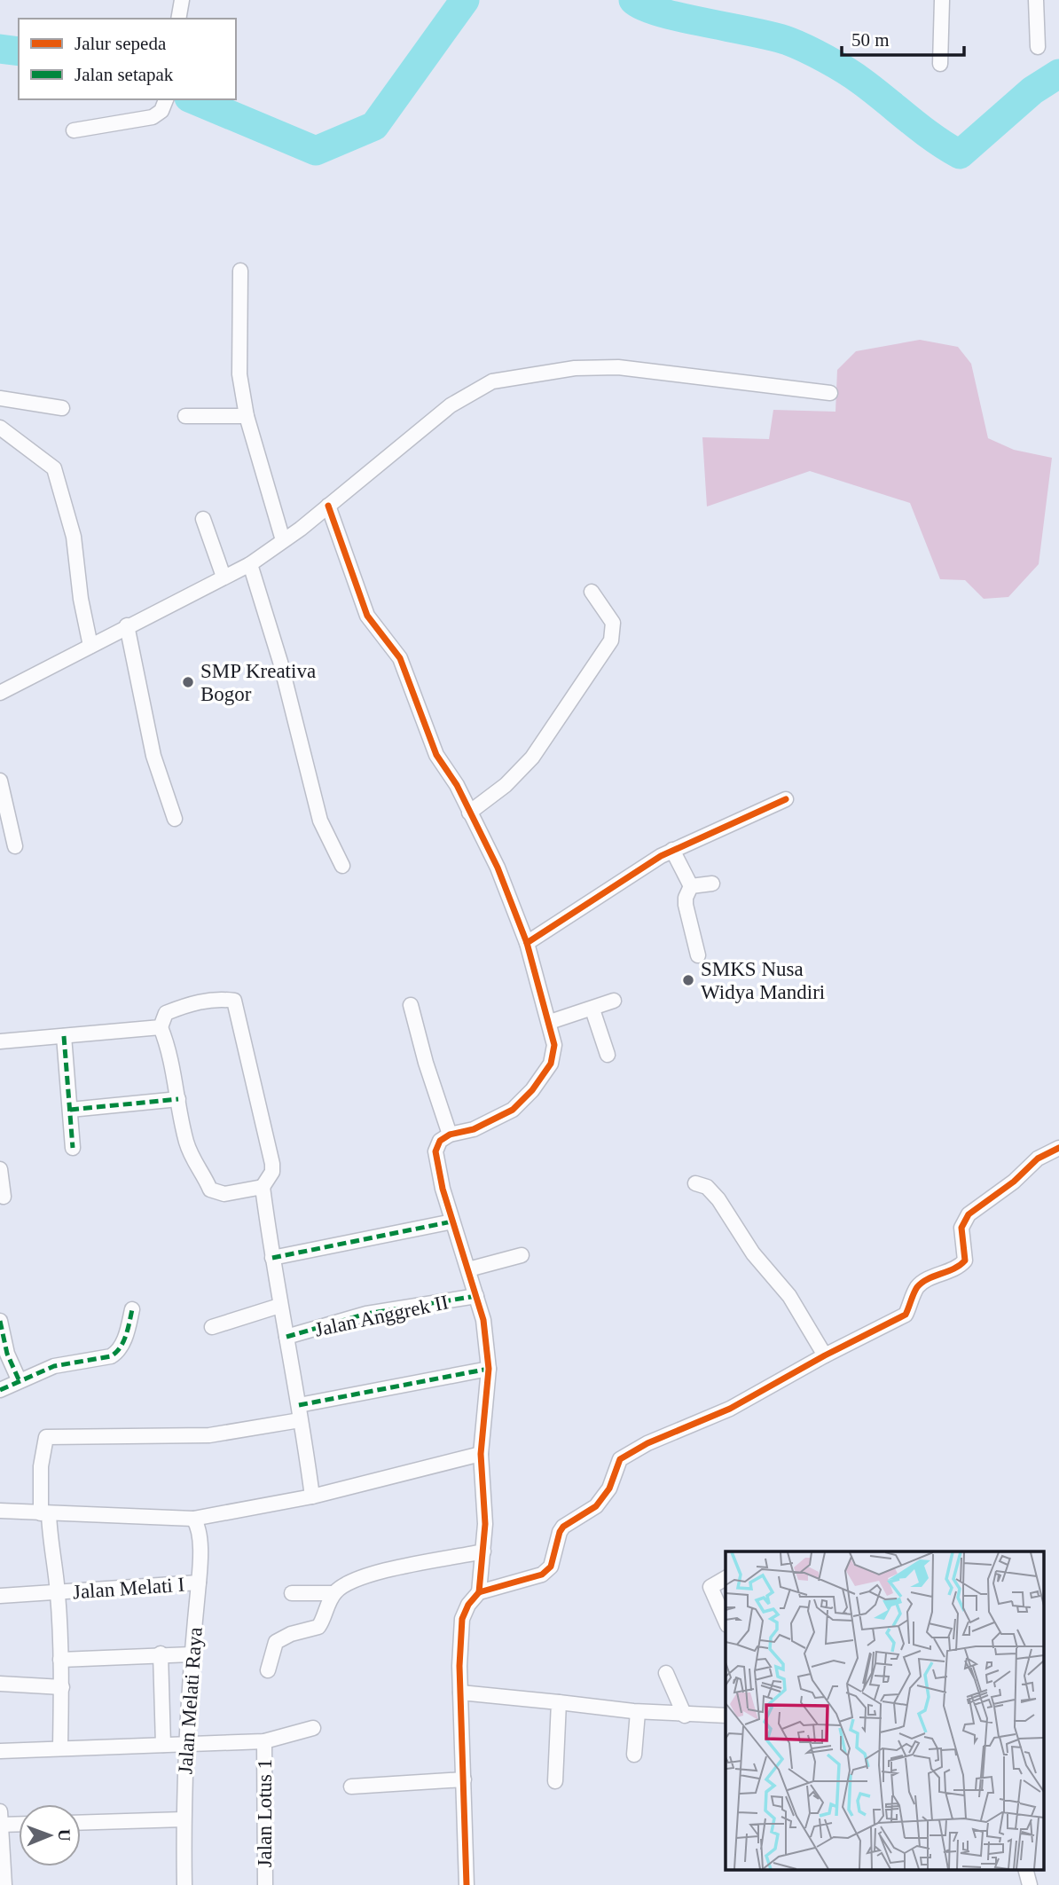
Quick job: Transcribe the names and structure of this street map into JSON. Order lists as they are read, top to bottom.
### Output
{
  "streets": {
    "street": [
      "Jalan Anggrek II",
      "Jalan Melati I",
      "Jalan Melati Raya",
      "Jalan Lotus 1"
    ]
  },
  "crossings": [
    ["Jalan Melati I", "Jalan Melati Raya"]
  ],
  "places": ["SMP Kreativa Bogor", "SMKS Nusa Widya Mandiri"],
  "legend": ["Jalur sepeda", "Jalan setapak"],
  "scale_bar": "50 m",
  "north": "right"
}
